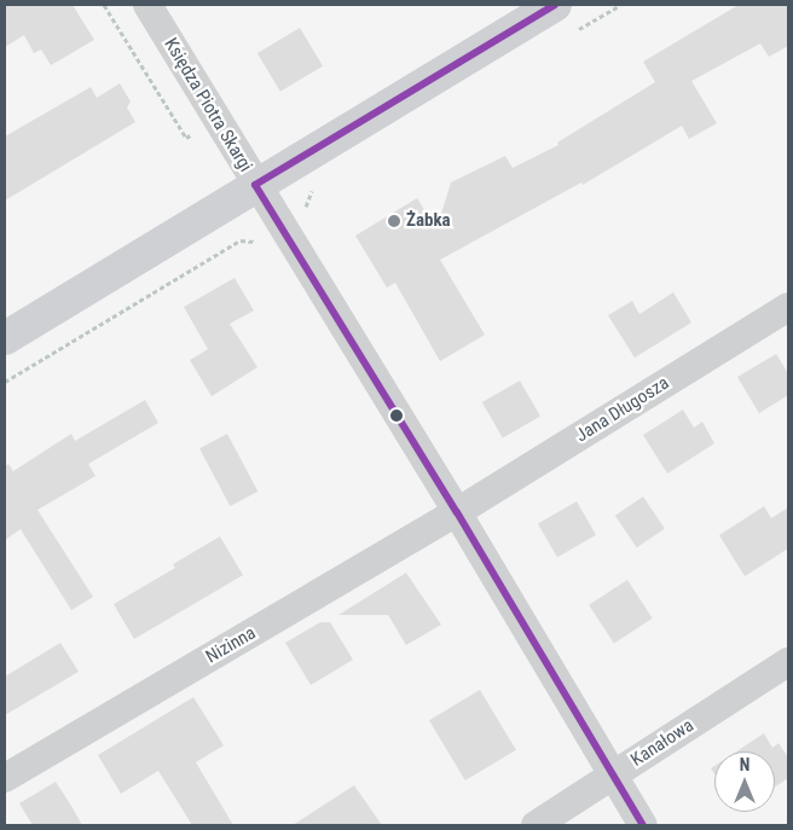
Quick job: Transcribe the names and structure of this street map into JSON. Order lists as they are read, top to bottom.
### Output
{
  "streets": {
    "street": [
      "Księdza Piotra Skargi",
      "Jana Długosza",
      "Nizinna",
      "Kanałowa"
    ]
  },
  "crossings": [
    ["Księdza Piotra Skargi", "Jana Długosza"],
    ["Księdza Piotra Skargi", "Nizinna"],
    ["Księdza Piotra Skargi", "Kanałowa"],
    ["Jana Długosza", "Nizinna"]
  ],
  "places": ["Żabka"],
  "north": "top"
}
